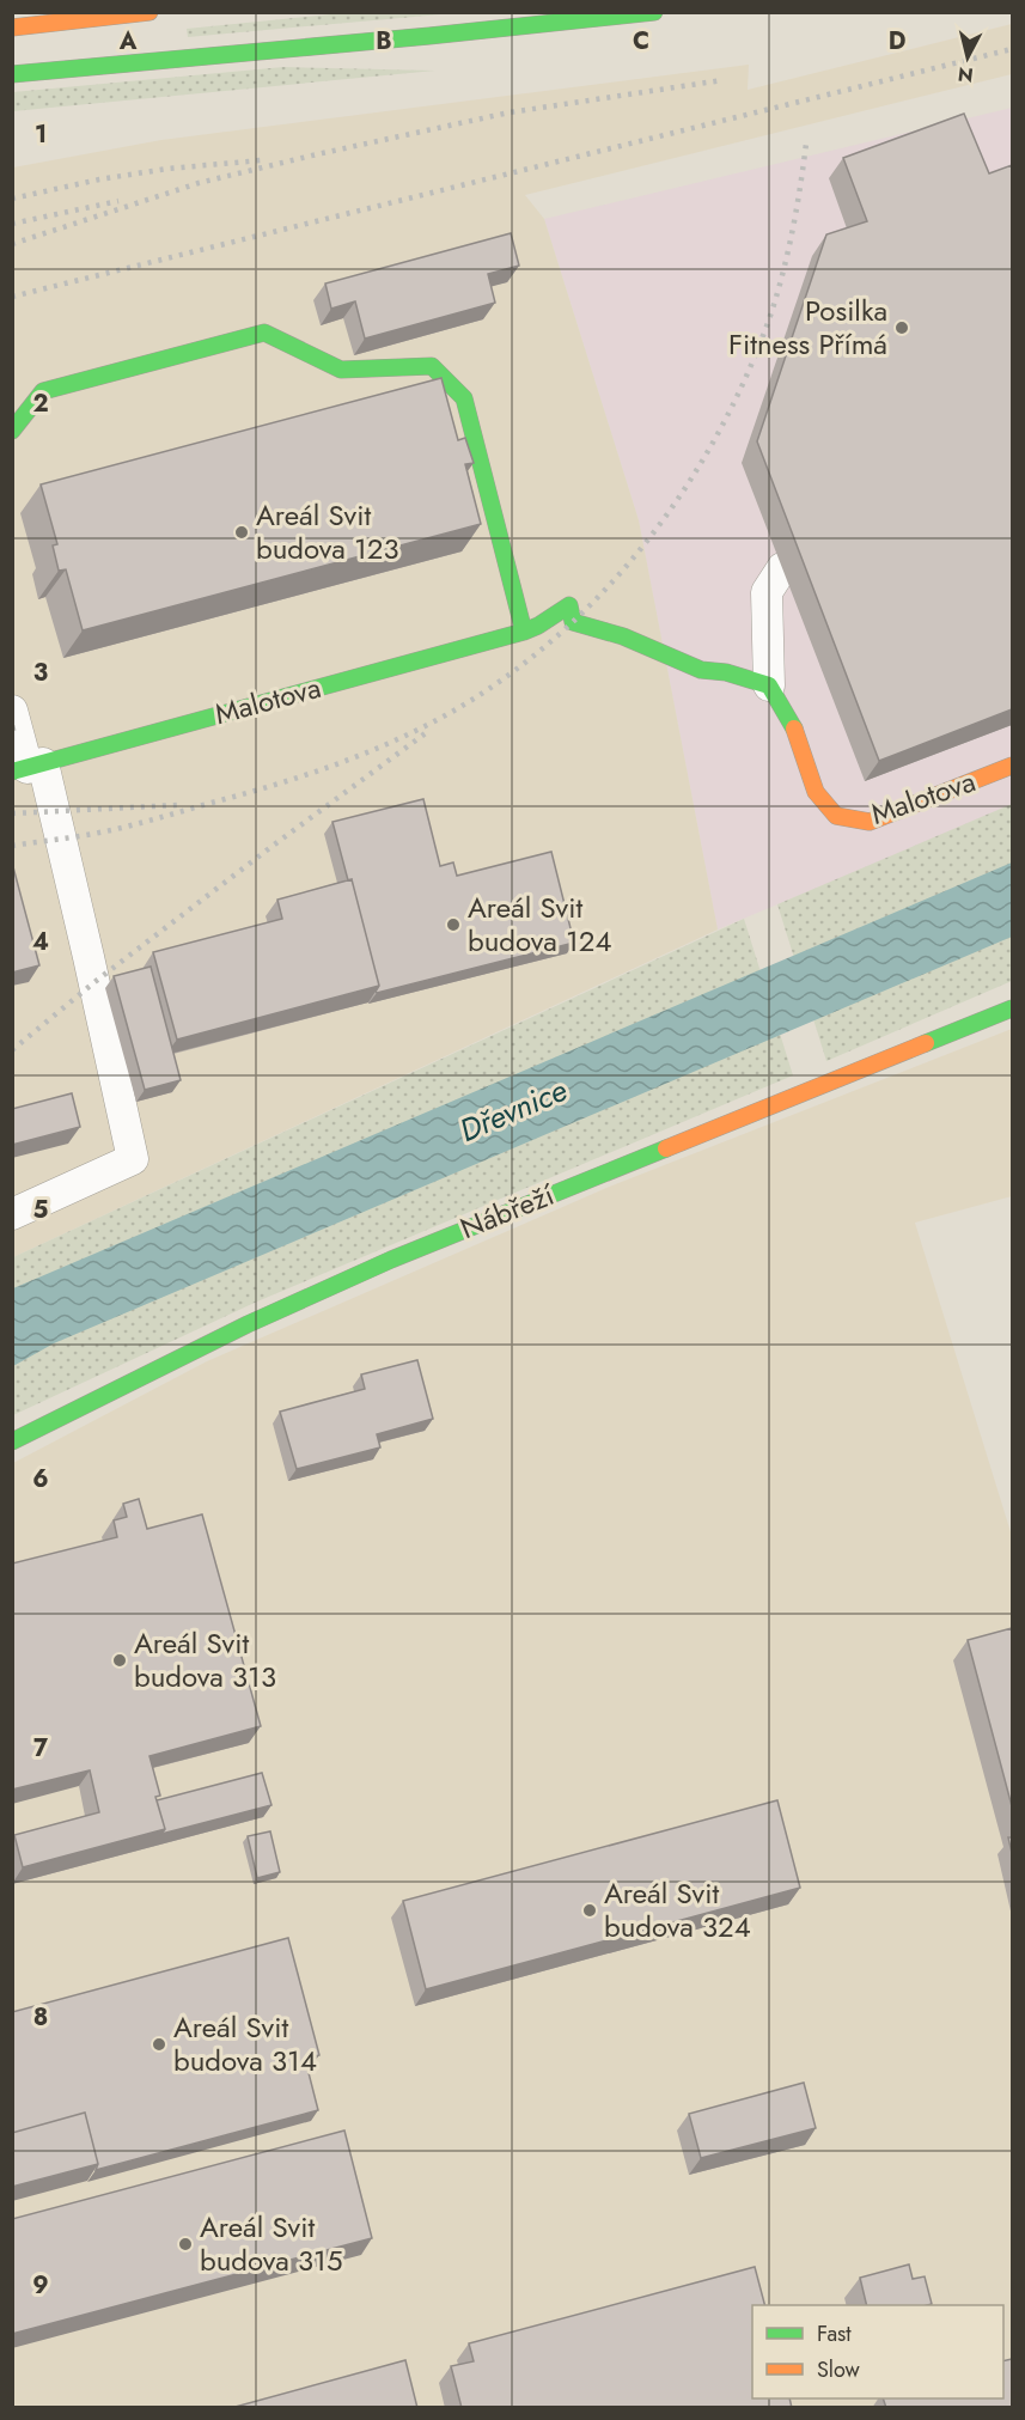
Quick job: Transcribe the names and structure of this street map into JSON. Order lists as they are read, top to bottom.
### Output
{
  "streets": {
    "street": ["Malotova", "Nábřeží"]
  },
  "water": ["Dřevnice"],
  "places": [
    "Posilka Fitness Přímá",
    "Areál Svit budova 123",
    "Areál Svit budova 124",
    "Areál Svit budova 313",
    "Areál Svit budova 324",
    "Areál Svit budova 314",
    "Areál Svit budova 315"
  ],
  "legend": ["Fast", "Slow"],
  "north": "bottom",
  "grid": {
    "columns": [
      "A",
      "B",
      "C",
      "D"
    ],
    "rows": [
      "1",
      "2",
      "3",
      "4",
      "5",
      "6",
      "7",
      "8",
      "9"
    ]
  }
}
